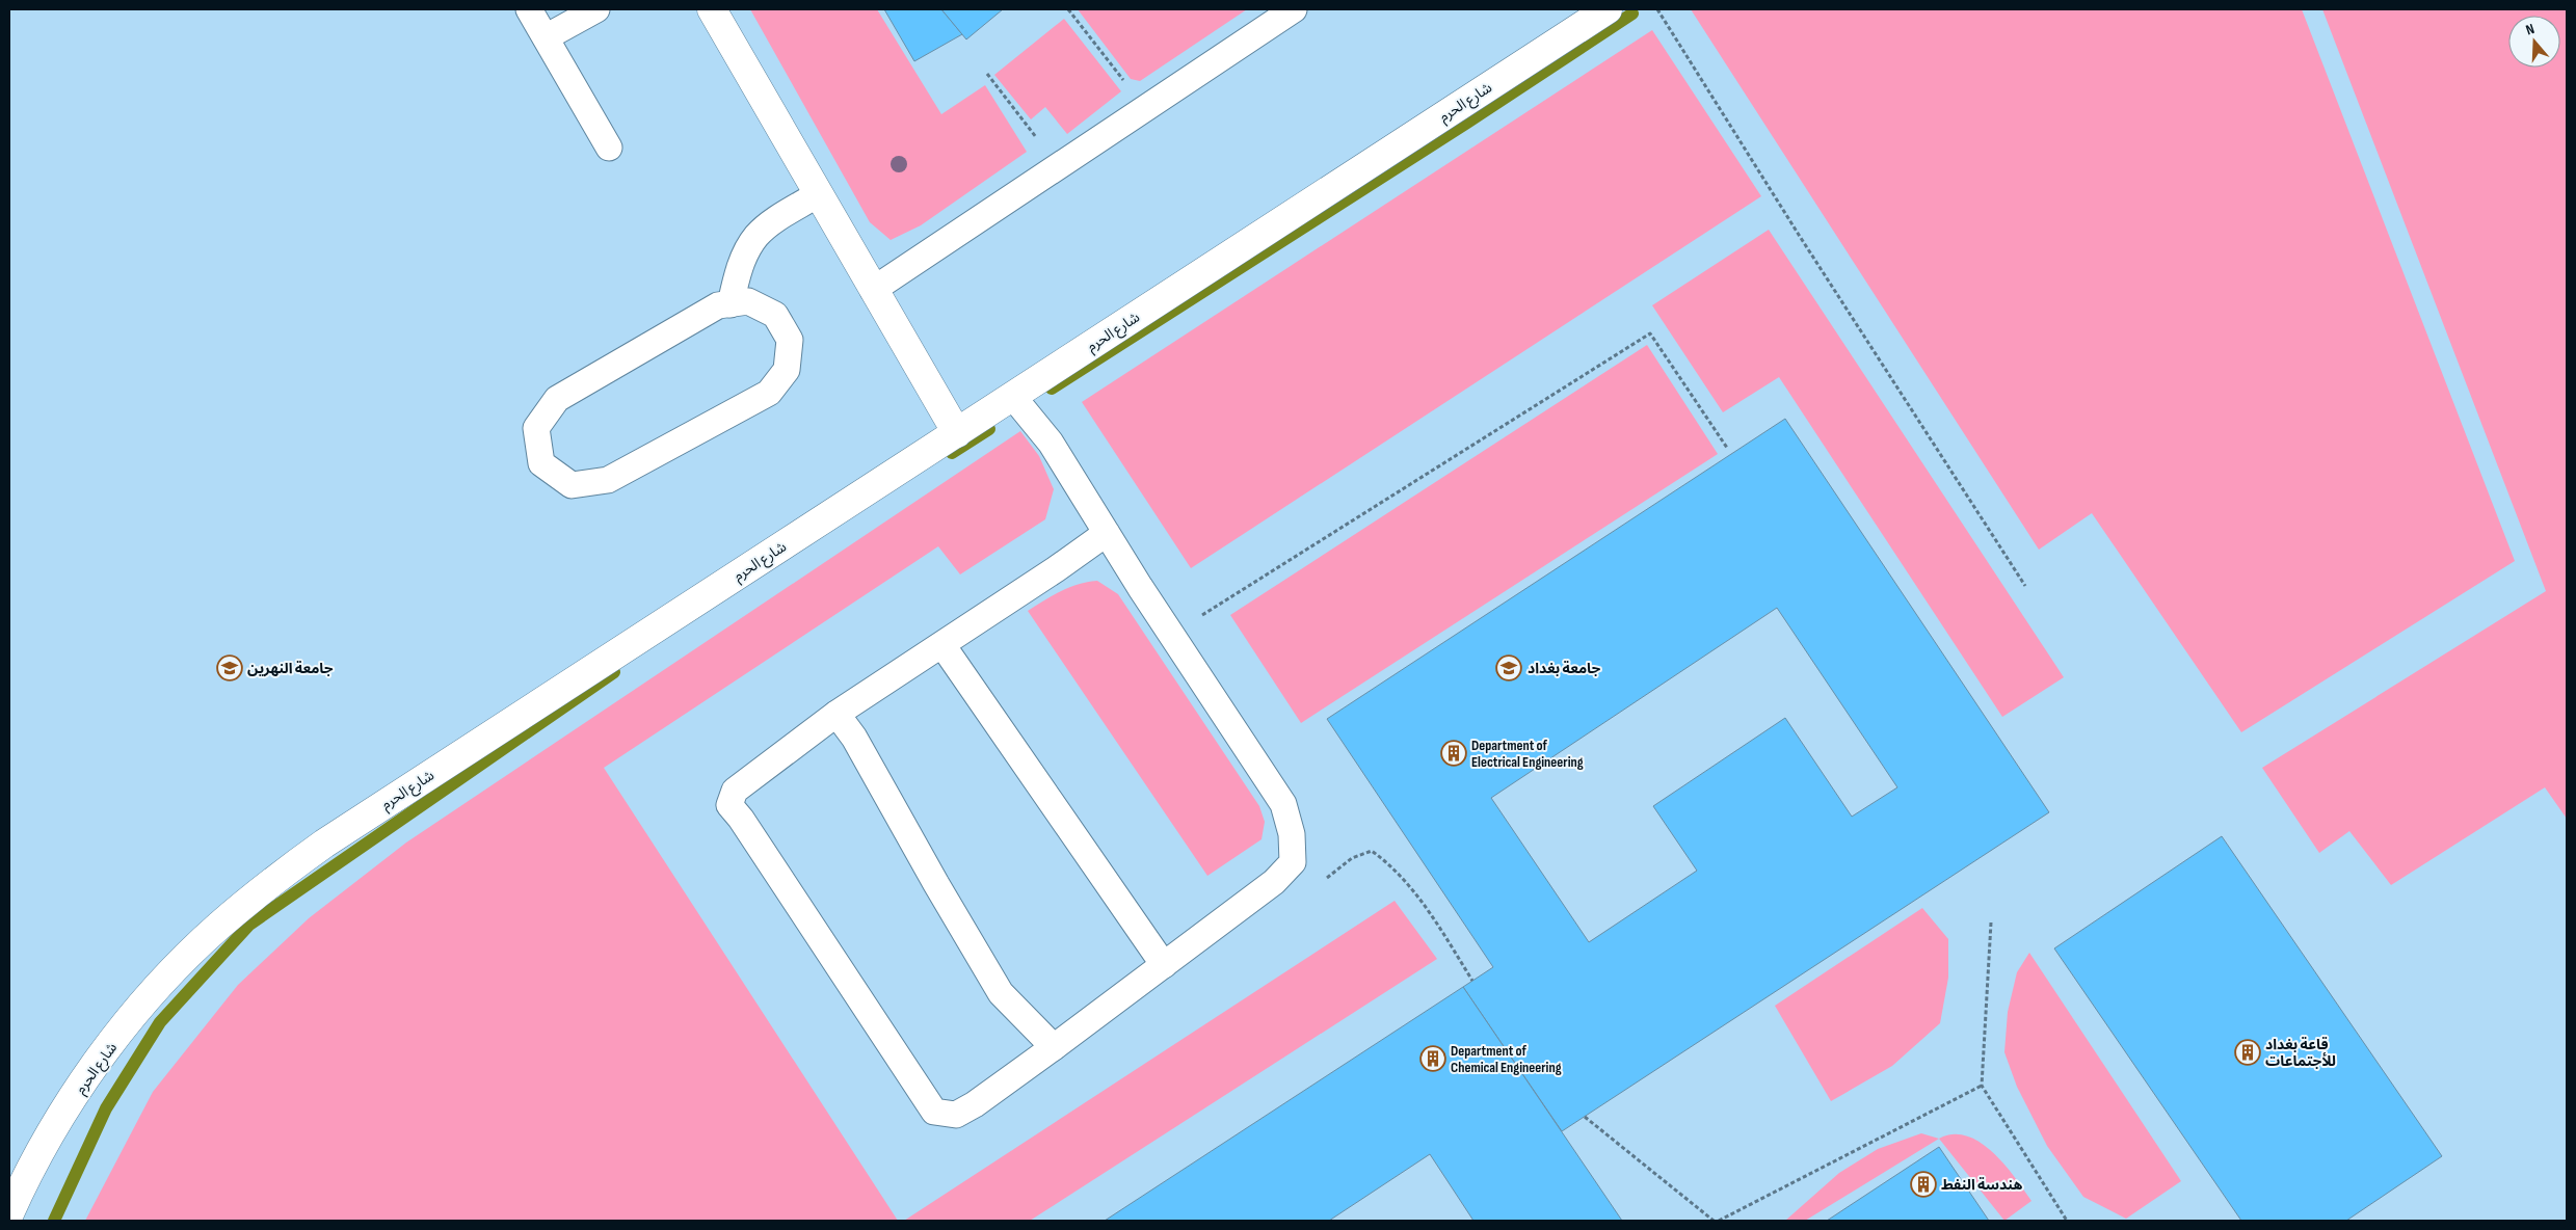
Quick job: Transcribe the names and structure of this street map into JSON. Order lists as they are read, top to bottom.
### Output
{
  "streets": {
    "street": ["شارع الحرم"]
  },
  "places": {
    "school or university": ["جامعة النهرين", "جامعة بغداد"],
    "building": [
      "Department of Electrical Engineering",
      "قاعة بغداد للأجتماعات",
      "Department of Chemical Engineering",
      "هندسة النفط"
    ]
  },
  "north": "top"
}
